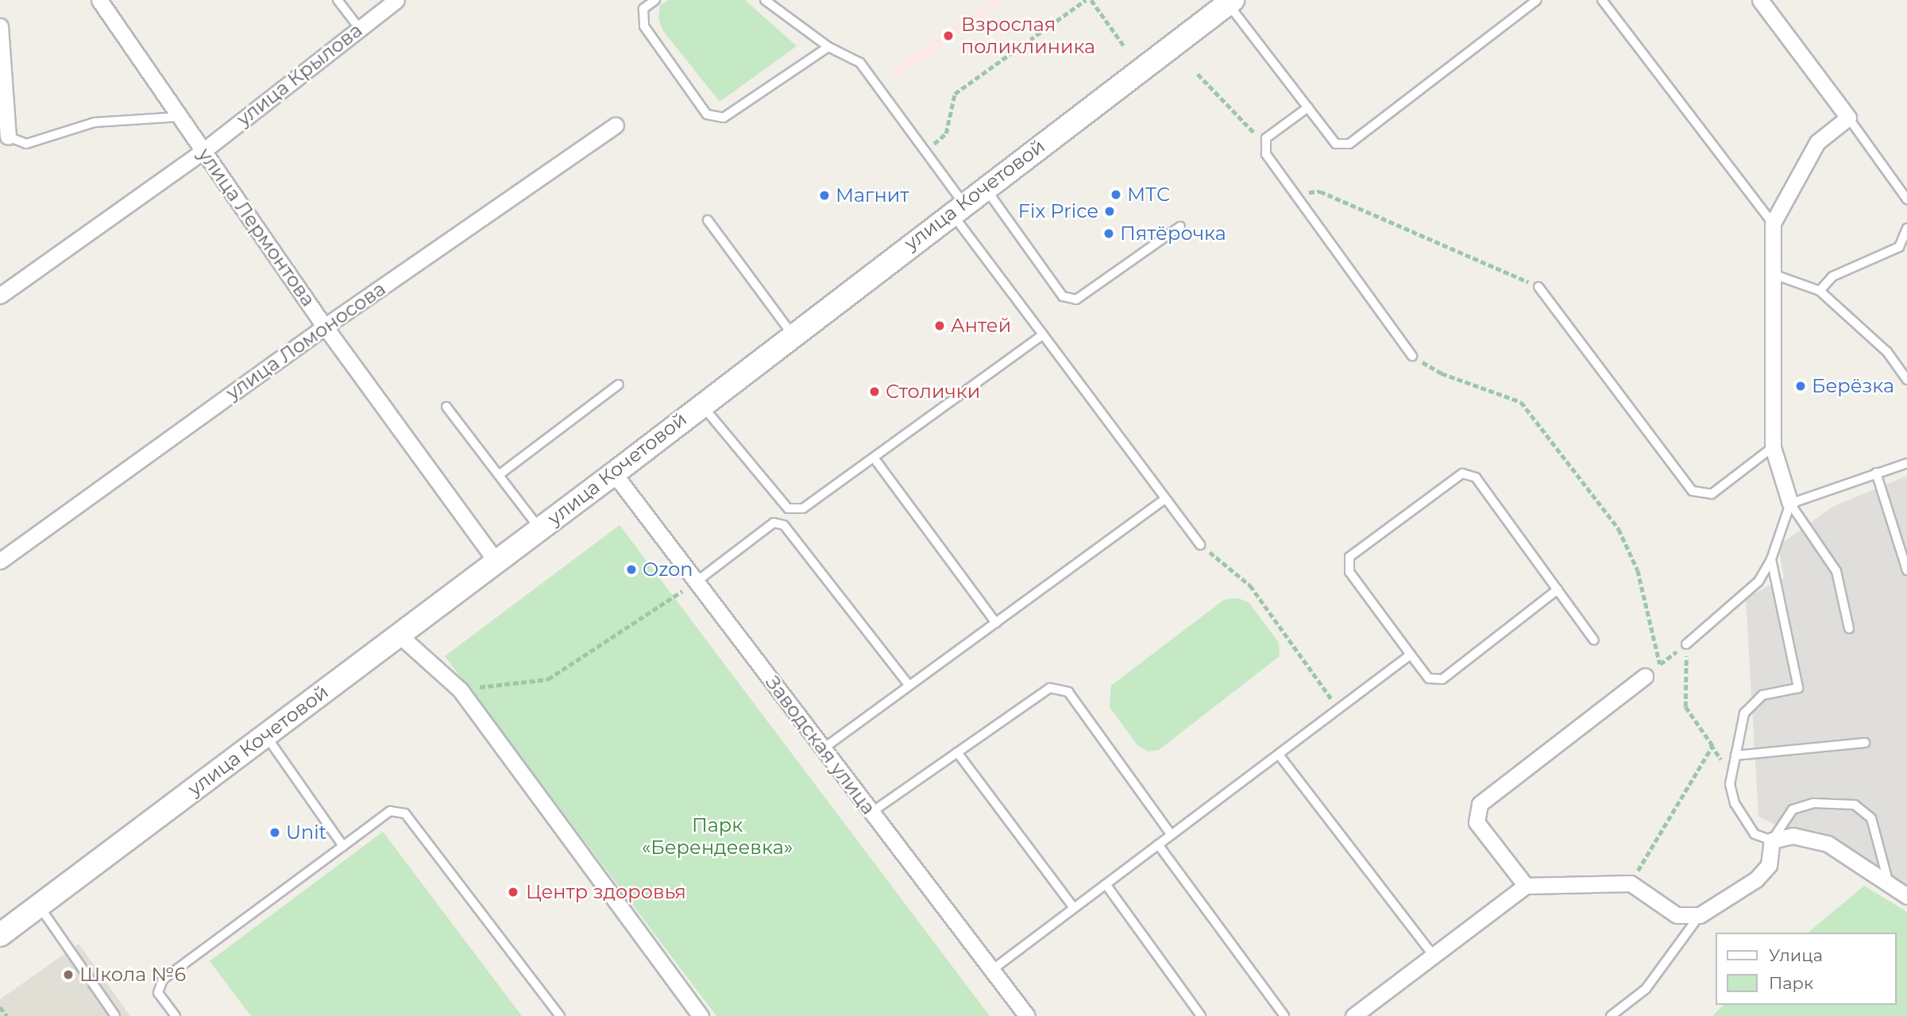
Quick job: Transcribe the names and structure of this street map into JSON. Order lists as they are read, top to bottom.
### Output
{
  "streets": {
    "main road": ["улица Кочетовой"],
    "street": [
      "улица Крылова",
      "улица Лермонтова",
      "улица Ломоносова",
      "Заводская улица"
    ]
  },
  "crossings": [
    ["улица Крылова", "улица Лермонтова"],
    ["улица Кочетовой", "улица Лермонтова"],
    ["улица Кочетовой", "Заводская улица"],
    ["улица Лермонтова", "улица Ломоносова"]
  ],
  "parks": ["Парк «Берендеевка»"],
  "places": [
    "Взрослая поликлиника",
    "МТС",
    "Магнит",
    "Fix Price",
    "Пятёрочка",
    "Антей",
    "Берёзка",
    "Столички",
    "Ozon",
    "Unit",
    "Центр здоровья",
    "Школа №6"
  ],
  "legend": ["Улица", "Парк"]
}
